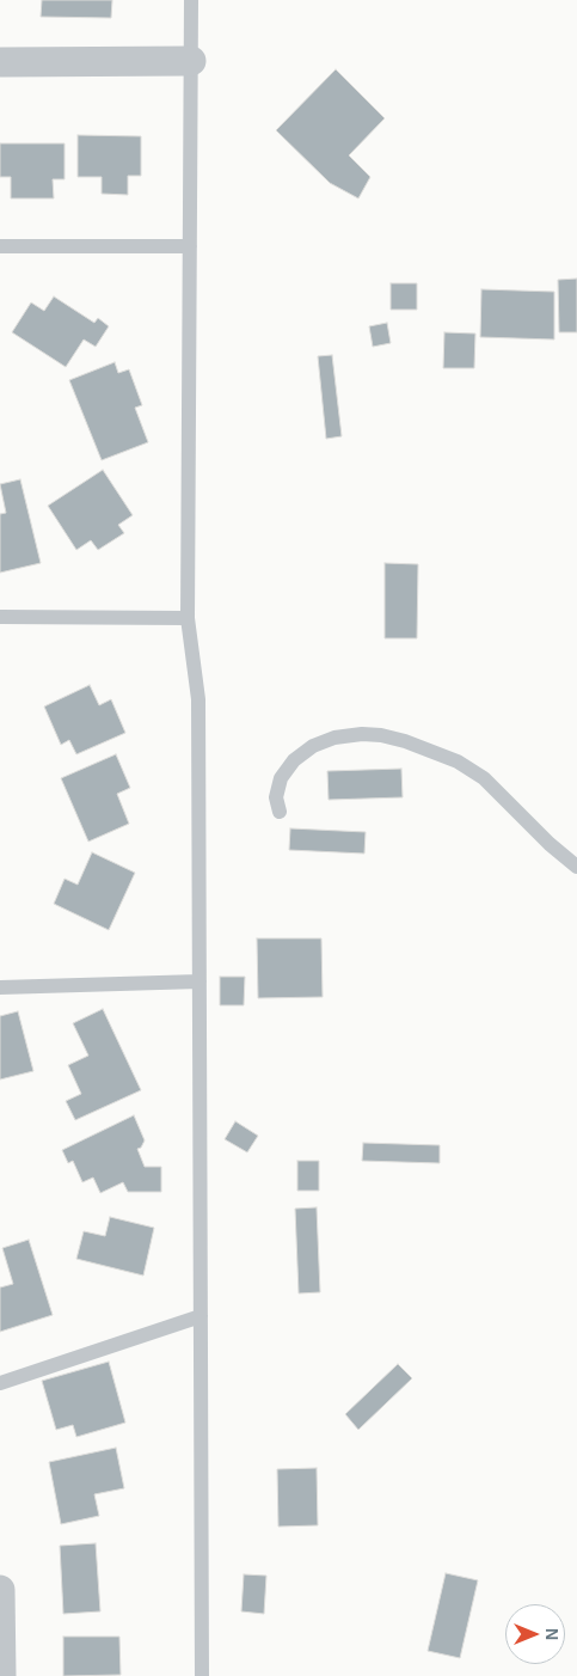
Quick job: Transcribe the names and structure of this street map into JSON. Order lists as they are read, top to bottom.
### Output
{
  "north": "right"
}
